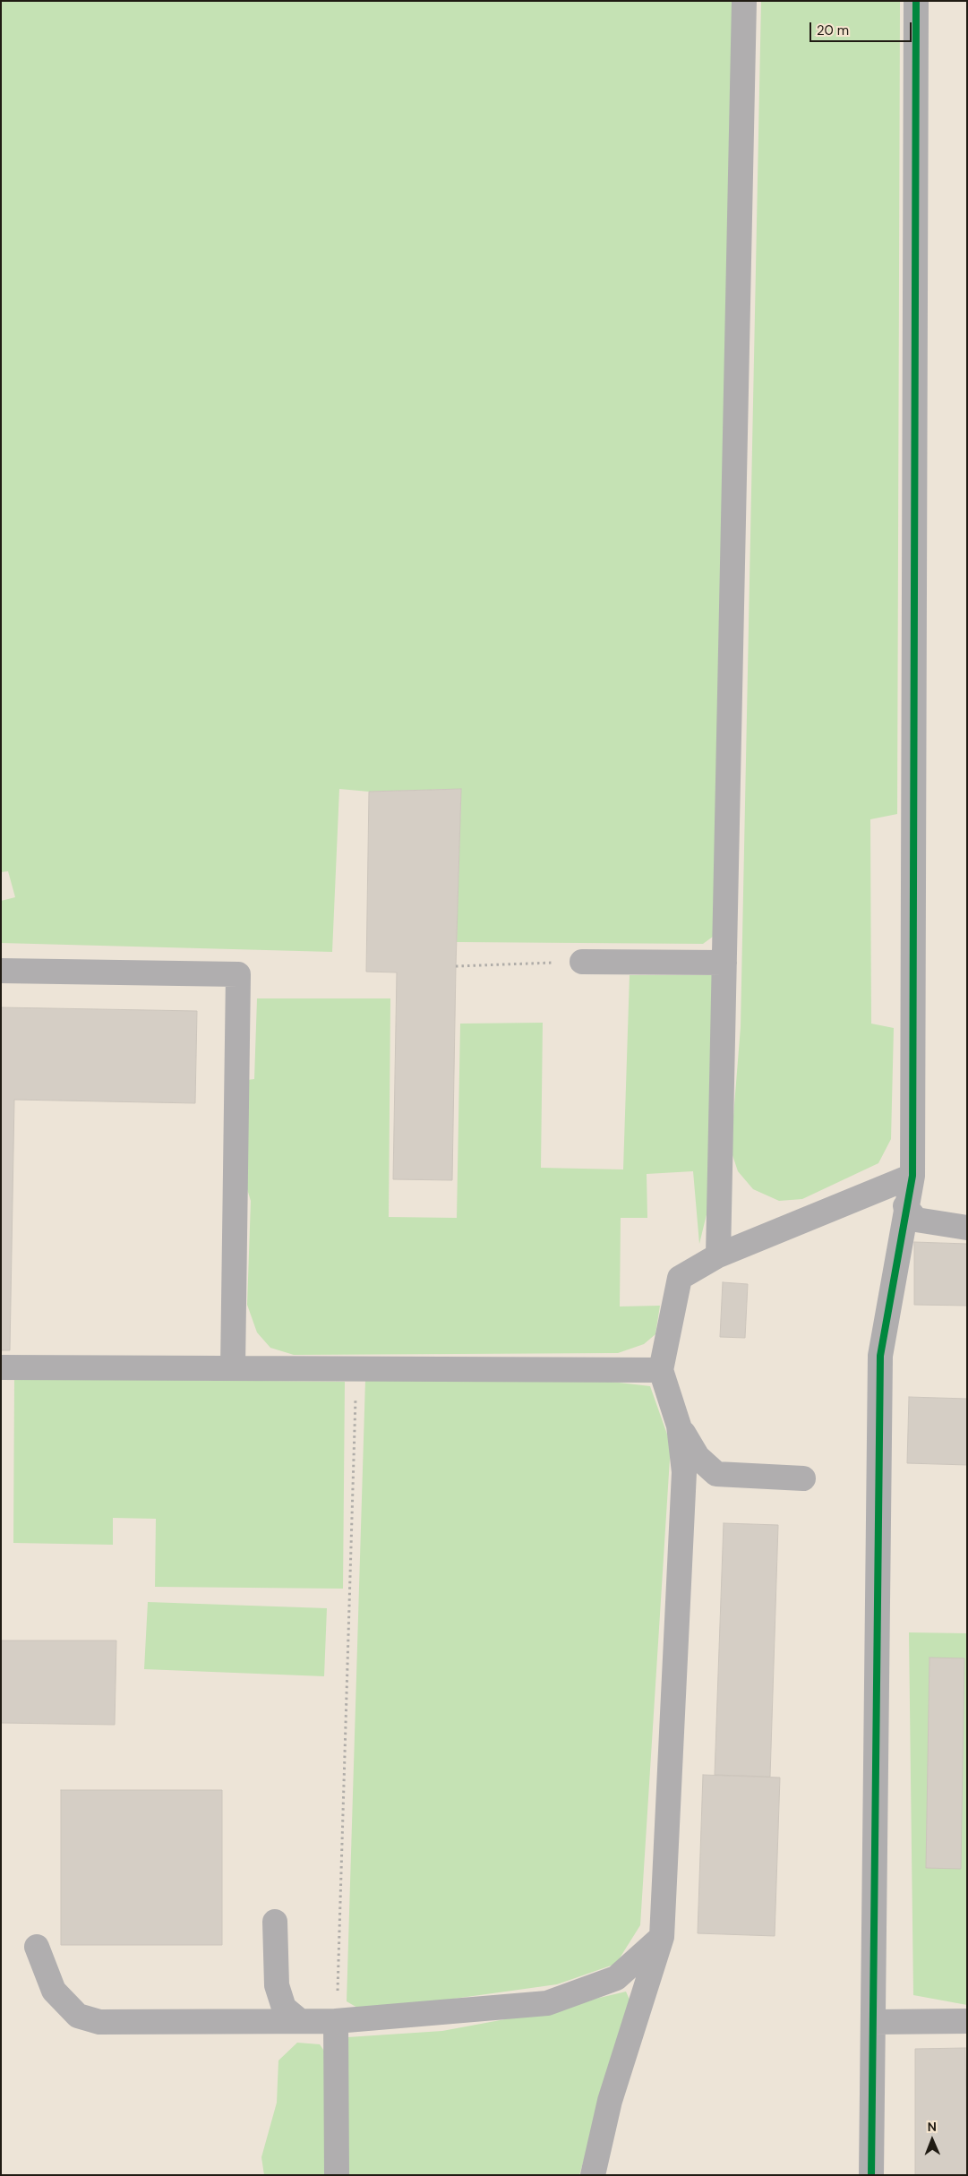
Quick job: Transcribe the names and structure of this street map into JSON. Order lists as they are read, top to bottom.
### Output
{
  "scale_bar": "20 m",
  "north": "top"
}
